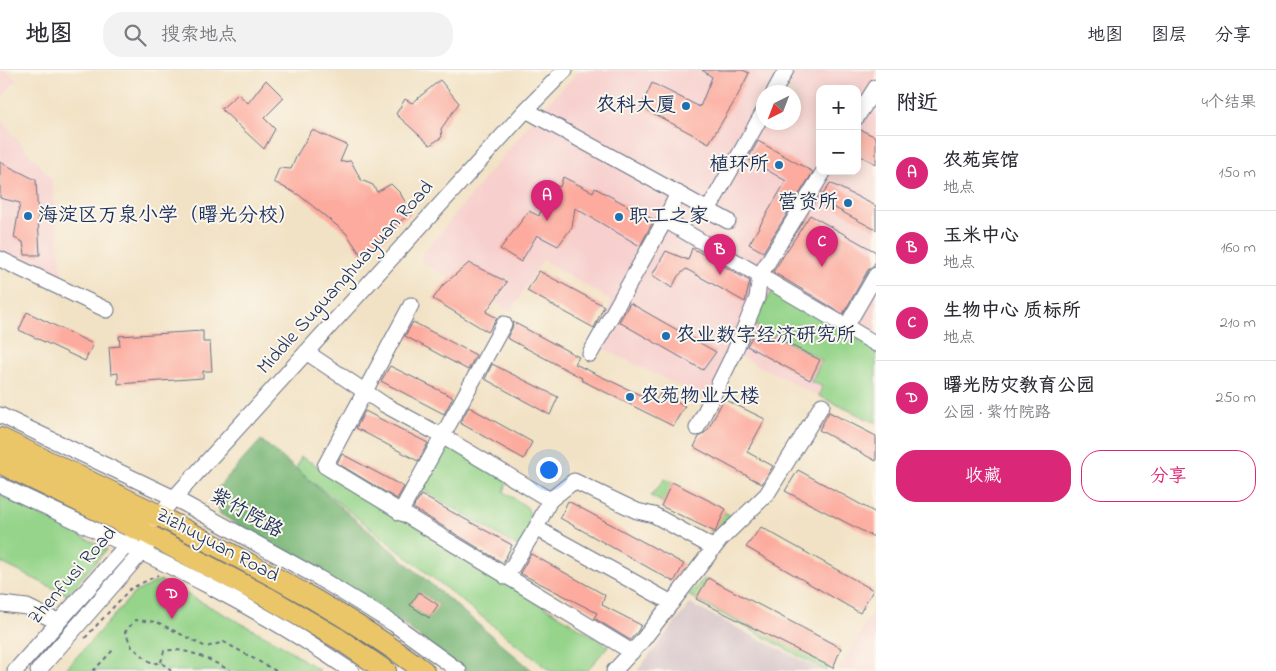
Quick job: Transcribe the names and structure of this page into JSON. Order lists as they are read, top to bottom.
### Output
{
  "streets": {
    "highway": ["Zizhuyuan Road"],
    "street": ["Middle Suguanghuayuan Road", "紫竹院路", "Zhenfusi Road"]
  },
  "crossings": [
    ["Middle Suguanghuayuan Road", "紫竹院路"],
    ["Middle Suguanghuayuan Road", "Zizhuyuan Road"],
    ["Middle Suguanghuayuan Road", "Zhenfusi Road"],
    ["Zizhuyuan Road", "Zhenfusi Road"]
  ],
  "places": [
    "农科大厦",
    "植环所",
    "营资所",
    "海淀区万泉小学（曙光分校）",
    "职工之家",
    "农业数字经济研究所",
    "农苑物业大楼"
  ],
  "north": "bottom left",
  "page": {
    "header": "地图",
    "search": "搜索地点",
    "nav": ["地图", "图层", "分享"],
    "heading": ["附近", "4个结果"],
    "map_buttons": ["+", "−"],
    "list": [
      {
        "mark": "A",
        "name": "农苑宾馆",
        "note": "地点",
        "value": "150 m"
      },
      {
        "mark": "B",
        "name": "玉米中心",
        "note": "地点",
        "value": "160 m"
      },
      {
        "mark": "C",
        "name": "生物中心 质标所",
        "note": "地点",
        "value": "210 m"
      },
      {
        "mark": "D",
        "name": "曙光防灾教育公园",
        "note": "公园 · 紫竹院路",
        "value": "250 m"
      }
    ],
    "pins": [
      "A",
      "C",
      "B",
      "D"
    ],
    "buttons": ["收藏", "分享"]
  }
}
